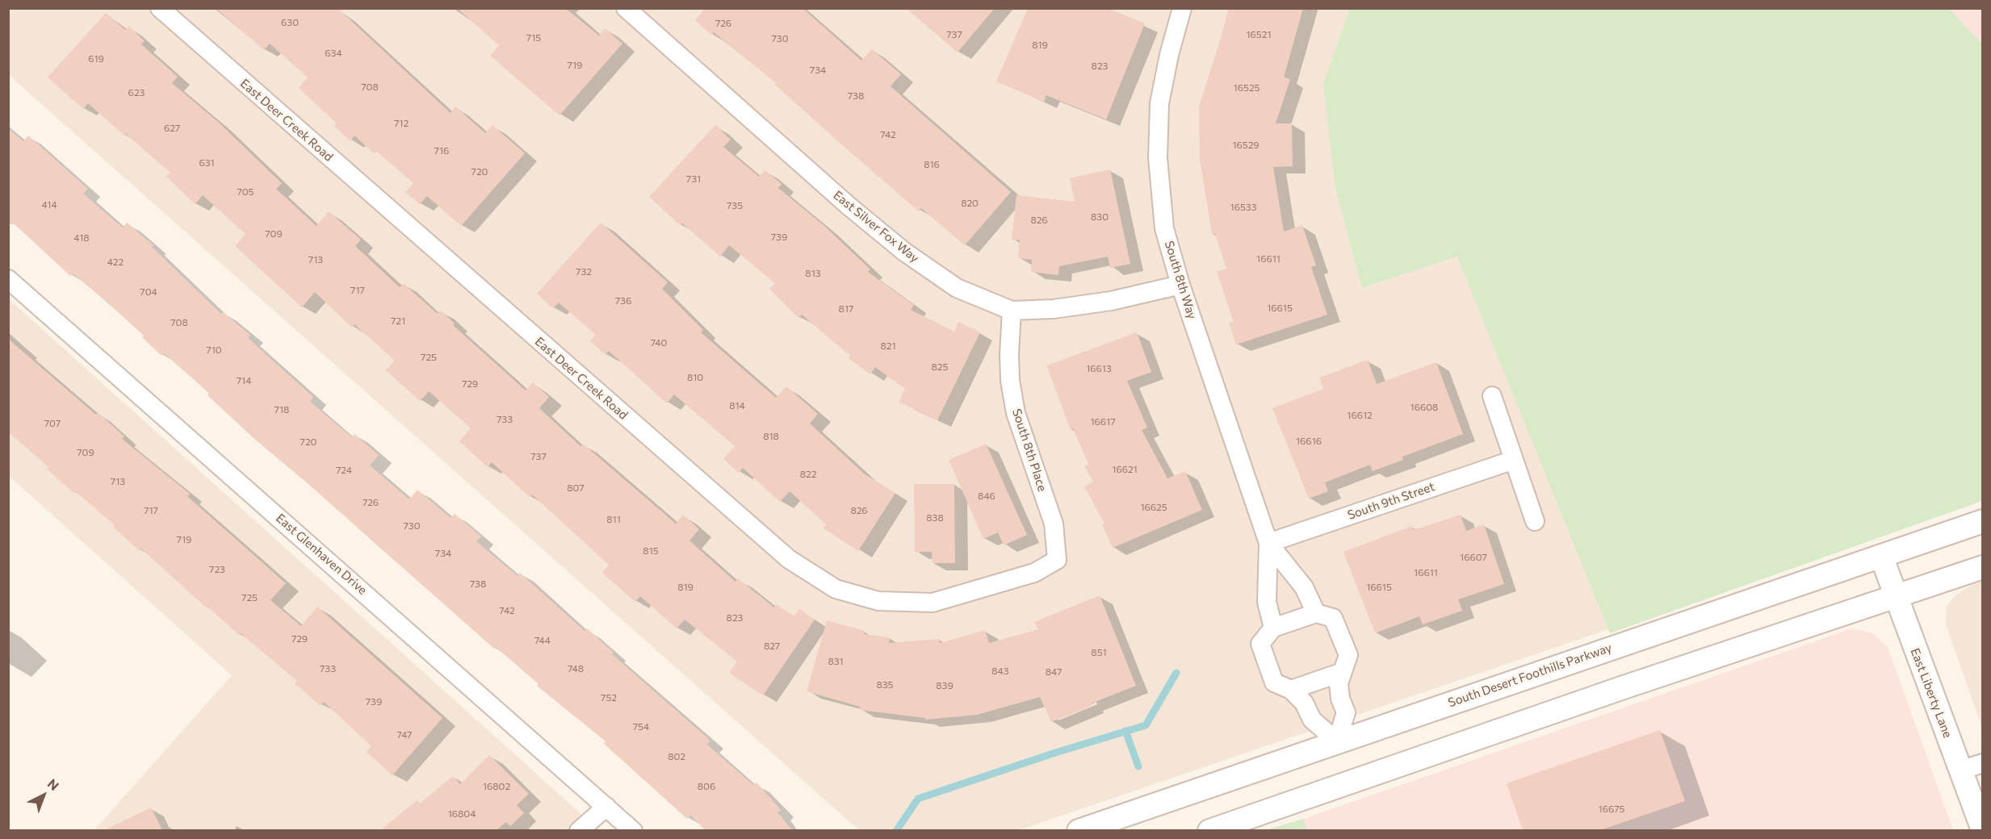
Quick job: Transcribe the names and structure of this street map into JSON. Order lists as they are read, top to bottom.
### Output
{
  "streets": {
    "street": [
      "East Deer Creek Road",
      "East Silver Fox Way",
      "South 8th Way",
      "South 8th Place",
      "South 9th Street",
      "East Glenhaven Drive",
      "South Desert Foothills Parkway",
      "East Liberty Lane"
    ]
  },
  "crossings": [
    ["East Deer Creek Road", "South 8th Place"],
    ["East Silver Fox Way", "South 8th Way"],
    ["East Silver Fox Way", "South 8th Place"],
    ["South 8th Way", "South 9th Street"],
    ["South Desert Foothills Parkway", "East Liberty Lane"]
  ],
  "house_numbers": [
    "630",
    "726",
    "737",
    "16521",
    "715",
    "730",
    "819",
    "634",
    "619",
    "719",
    "823",
    "734",
    "708",
    "16525",
    "623",
    "738",
    "712",
    "627",
    "742",
    "16529",
    "716",
    "631",
    "816",
    "720",
    "731",
    "705",
    "820",
    "414",
    "735",
    "16533",
    "830",
    "826",
    "709",
    "739",
    "418",
    "16611",
    "713",
    "422",
    "732",
    "813",
    "717",
    "704",
    "736",
    "16615",
    "817",
    "721",
    "708",
    "740",
    "821",
    "710",
    "725",
    "825",
    "16613",
    "810",
    "714",
    "729",
    "814",
    "16608",
    "718",
    "16612",
    "733",
    "16617",
    "707",
    "818",
    "16616",
    "720",
    "709",
    "737",
    "16621",
    "724",
    "822",
    "713",
    "807",
    "846",
    "726",
    "16625",
    "717",
    "826",
    "838",
    "811",
    "730",
    "719",
    "815",
    "734",
    "16607",
    "723",
    "16611",
    "738",
    "819",
    "16615",
    "725",
    "742",
    "823",
    "729",
    "744",
    "827",
    "851",
    "831",
    "733",
    "748",
    "843",
    "847",
    "835",
    "839",
    "752",
    "739",
    "754",
    "747",
    "802",
    "16802",
    "806",
    "16675",
    "16804"
  ],
  "north": "top right"
}
